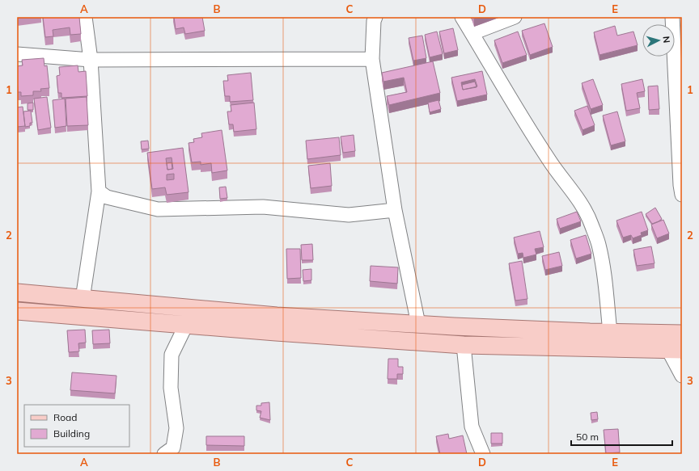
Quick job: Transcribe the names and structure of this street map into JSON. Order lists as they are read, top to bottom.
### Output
{
  "legend": ["Road", "Building"],
  "scale_bar": "50 m",
  "north": "right",
  "grid": {
    "columns": [
      "A",
      "B",
      "C",
      "D",
      "E"
    ],
    "rows": ["1", "2", "3"]
  }
}
